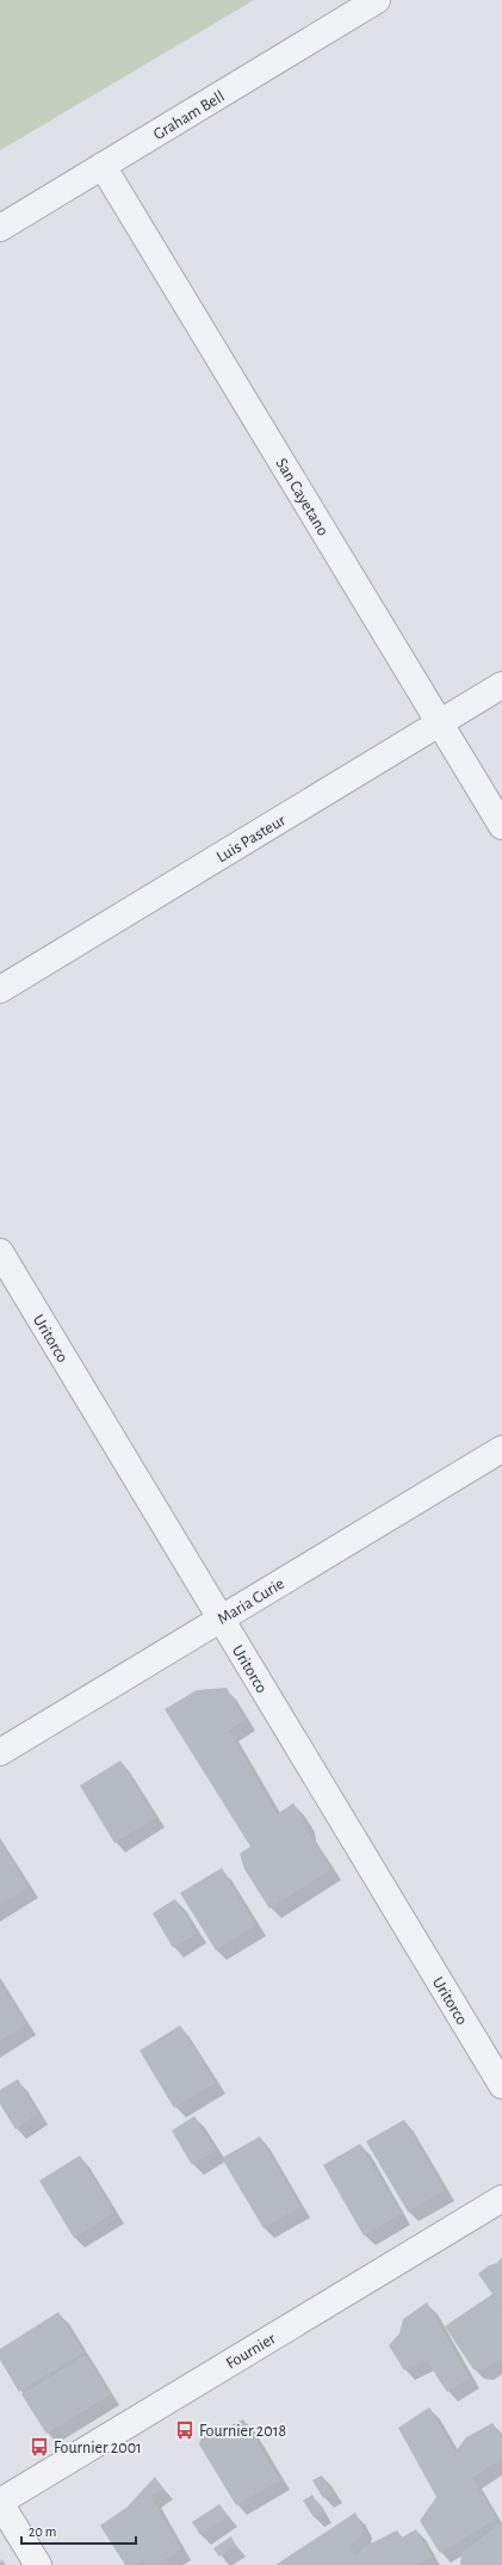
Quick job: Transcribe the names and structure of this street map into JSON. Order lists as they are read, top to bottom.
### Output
{
  "streets": {
    "street": [
      "Graham Bell",
      "San Cayetano",
      "Luis Pasteur",
      "Uritorco",
      "Maria Curie",
      "Fournier"
    ]
  },
  "crossings": [
    ["Graham Bell", "San Cayetano"],
    ["San Cayetano", "Luis Pasteur"],
    ["Uritorco", "Maria Curie"]
  ],
  "places": {
    "bus stop": ["Fournier 2018", "Fournier 2001"]
  },
  "scale_bar": "20 m"
}
